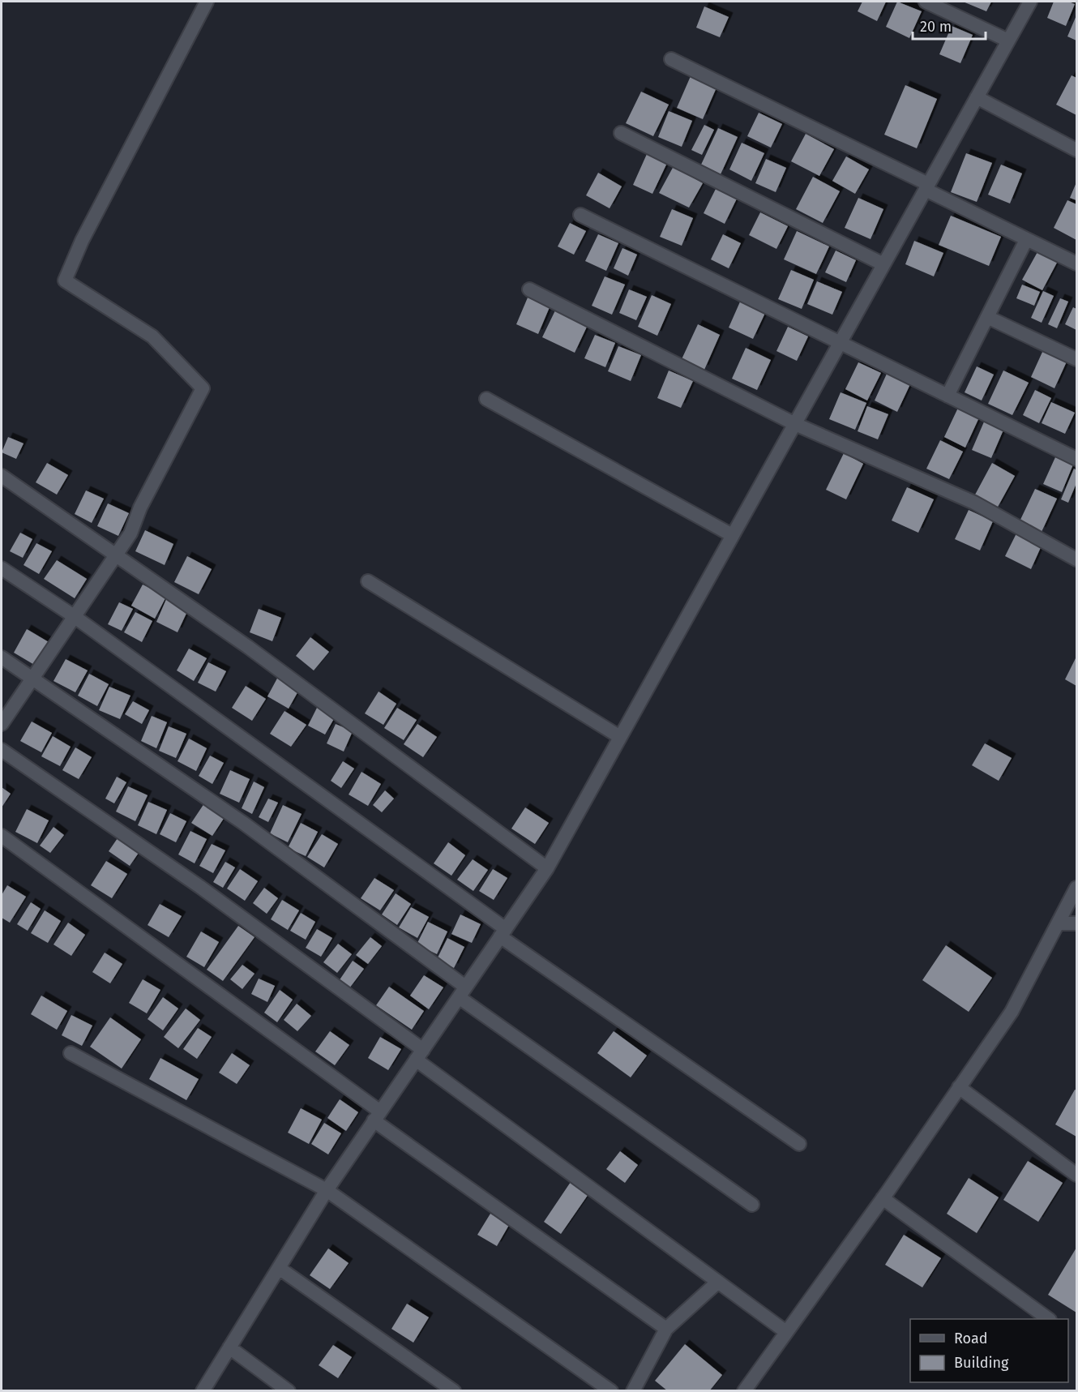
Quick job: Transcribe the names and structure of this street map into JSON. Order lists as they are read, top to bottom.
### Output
{
  "legend": ["Road", "Building"],
  "scale_bar": "20 m"
}
